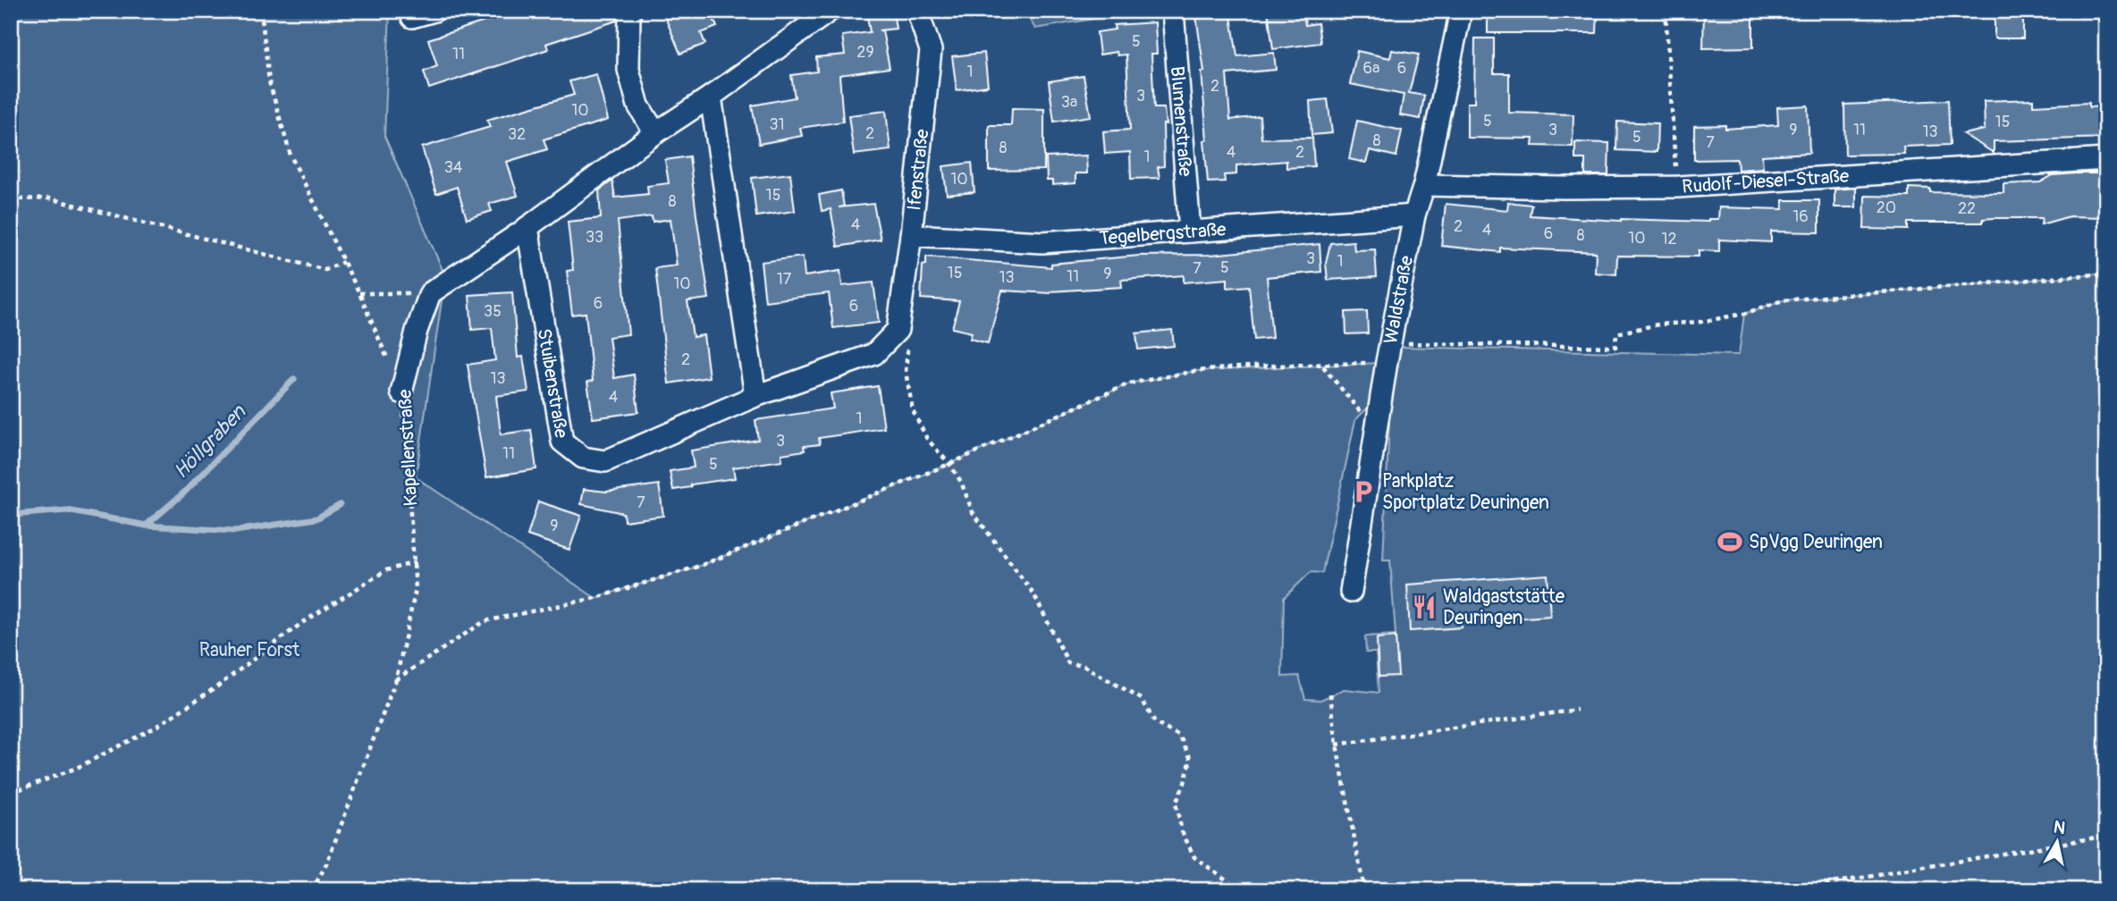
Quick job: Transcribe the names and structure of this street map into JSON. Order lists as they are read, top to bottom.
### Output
{
  "streets": {
    "street": [
      "Blumenstraße",
      "Ifenstraße",
      "Rudolf-Diesel-Straße",
      "Tegelbergstraße",
      "Waldstraße",
      "Stuibenstraße",
      "Kapellenstraße"
    ]
  },
  "crossings": [
    ["Blumenstraße", "Tegelbergstraße"],
    ["Ifenstraße", "Tegelbergstraße"],
    ["Ifenstraße", "Stuibenstraße"],
    ["Rudolf-Diesel-Straße", "Waldstraße"],
    ["Tegelbergstraße", "Waldstraße"]
  ],
  "water": ["Höllgraben"],
  "parks": ["Rauher Forst"],
  "places": {
    "parking": ["Parkplatz Sportplatz Deuringen"],
    "sports": ["SpVgg Deuringen"],
    "restaurant": ["Waldgaststätte Deuringen"]
  },
  "house_numbers": [
    "5",
    "29",
    "11",
    "6a",
    "6",
    "1",
    "2",
    "3",
    "3a",
    "10",
    "5",
    "15",
    "31",
    "3",
    "9",
    "11",
    "13",
    "2",
    "32",
    "5",
    "8",
    "7",
    "8",
    "4",
    "2",
    "1",
    "34",
    "10",
    "15",
    "8",
    "20",
    "22",
    "16",
    "4",
    "2",
    "4",
    "6",
    "8",
    "33",
    "10",
    "12",
    "3",
    "1",
    "5",
    "7",
    "15",
    "9",
    "11",
    "13",
    "17",
    "10",
    "6",
    "6",
    "35",
    "2",
    "13",
    "4",
    "1",
    "3",
    "11",
    "5",
    "7",
    "9"
  ],
  "north": "top"
}
